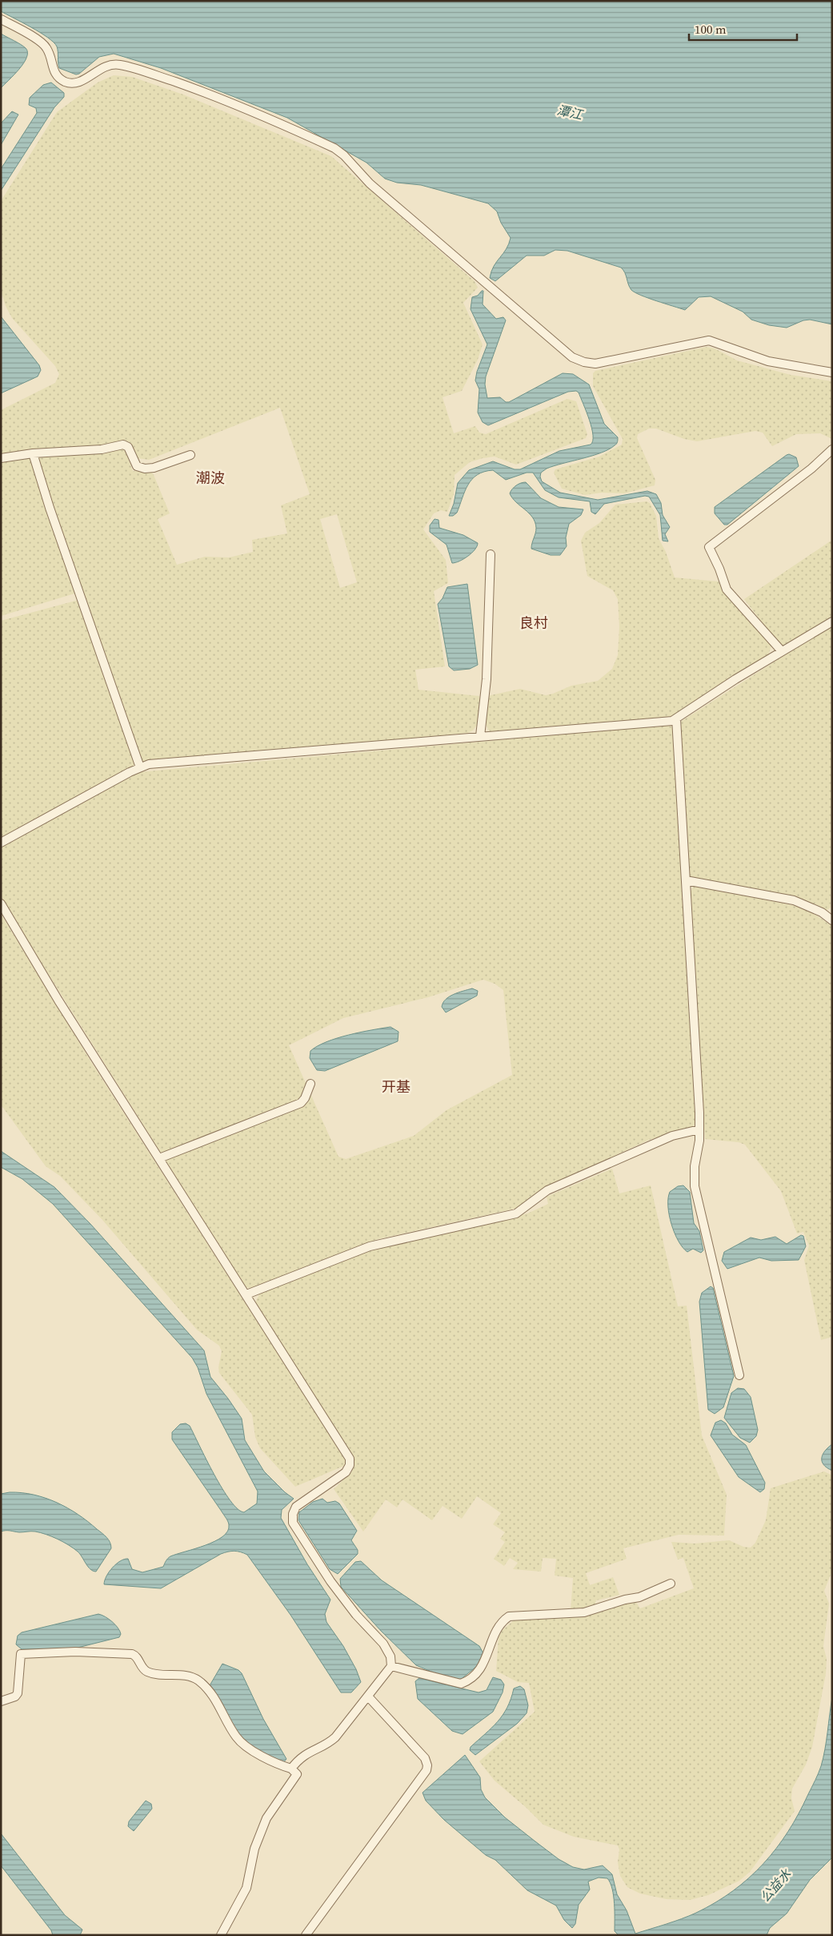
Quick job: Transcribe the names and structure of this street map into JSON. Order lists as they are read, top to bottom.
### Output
{
  "districts": ["潮波", "良村", "开基"],
  "water": ["潭江", "公益水"],
  "scale_bar": "100 m"
}
